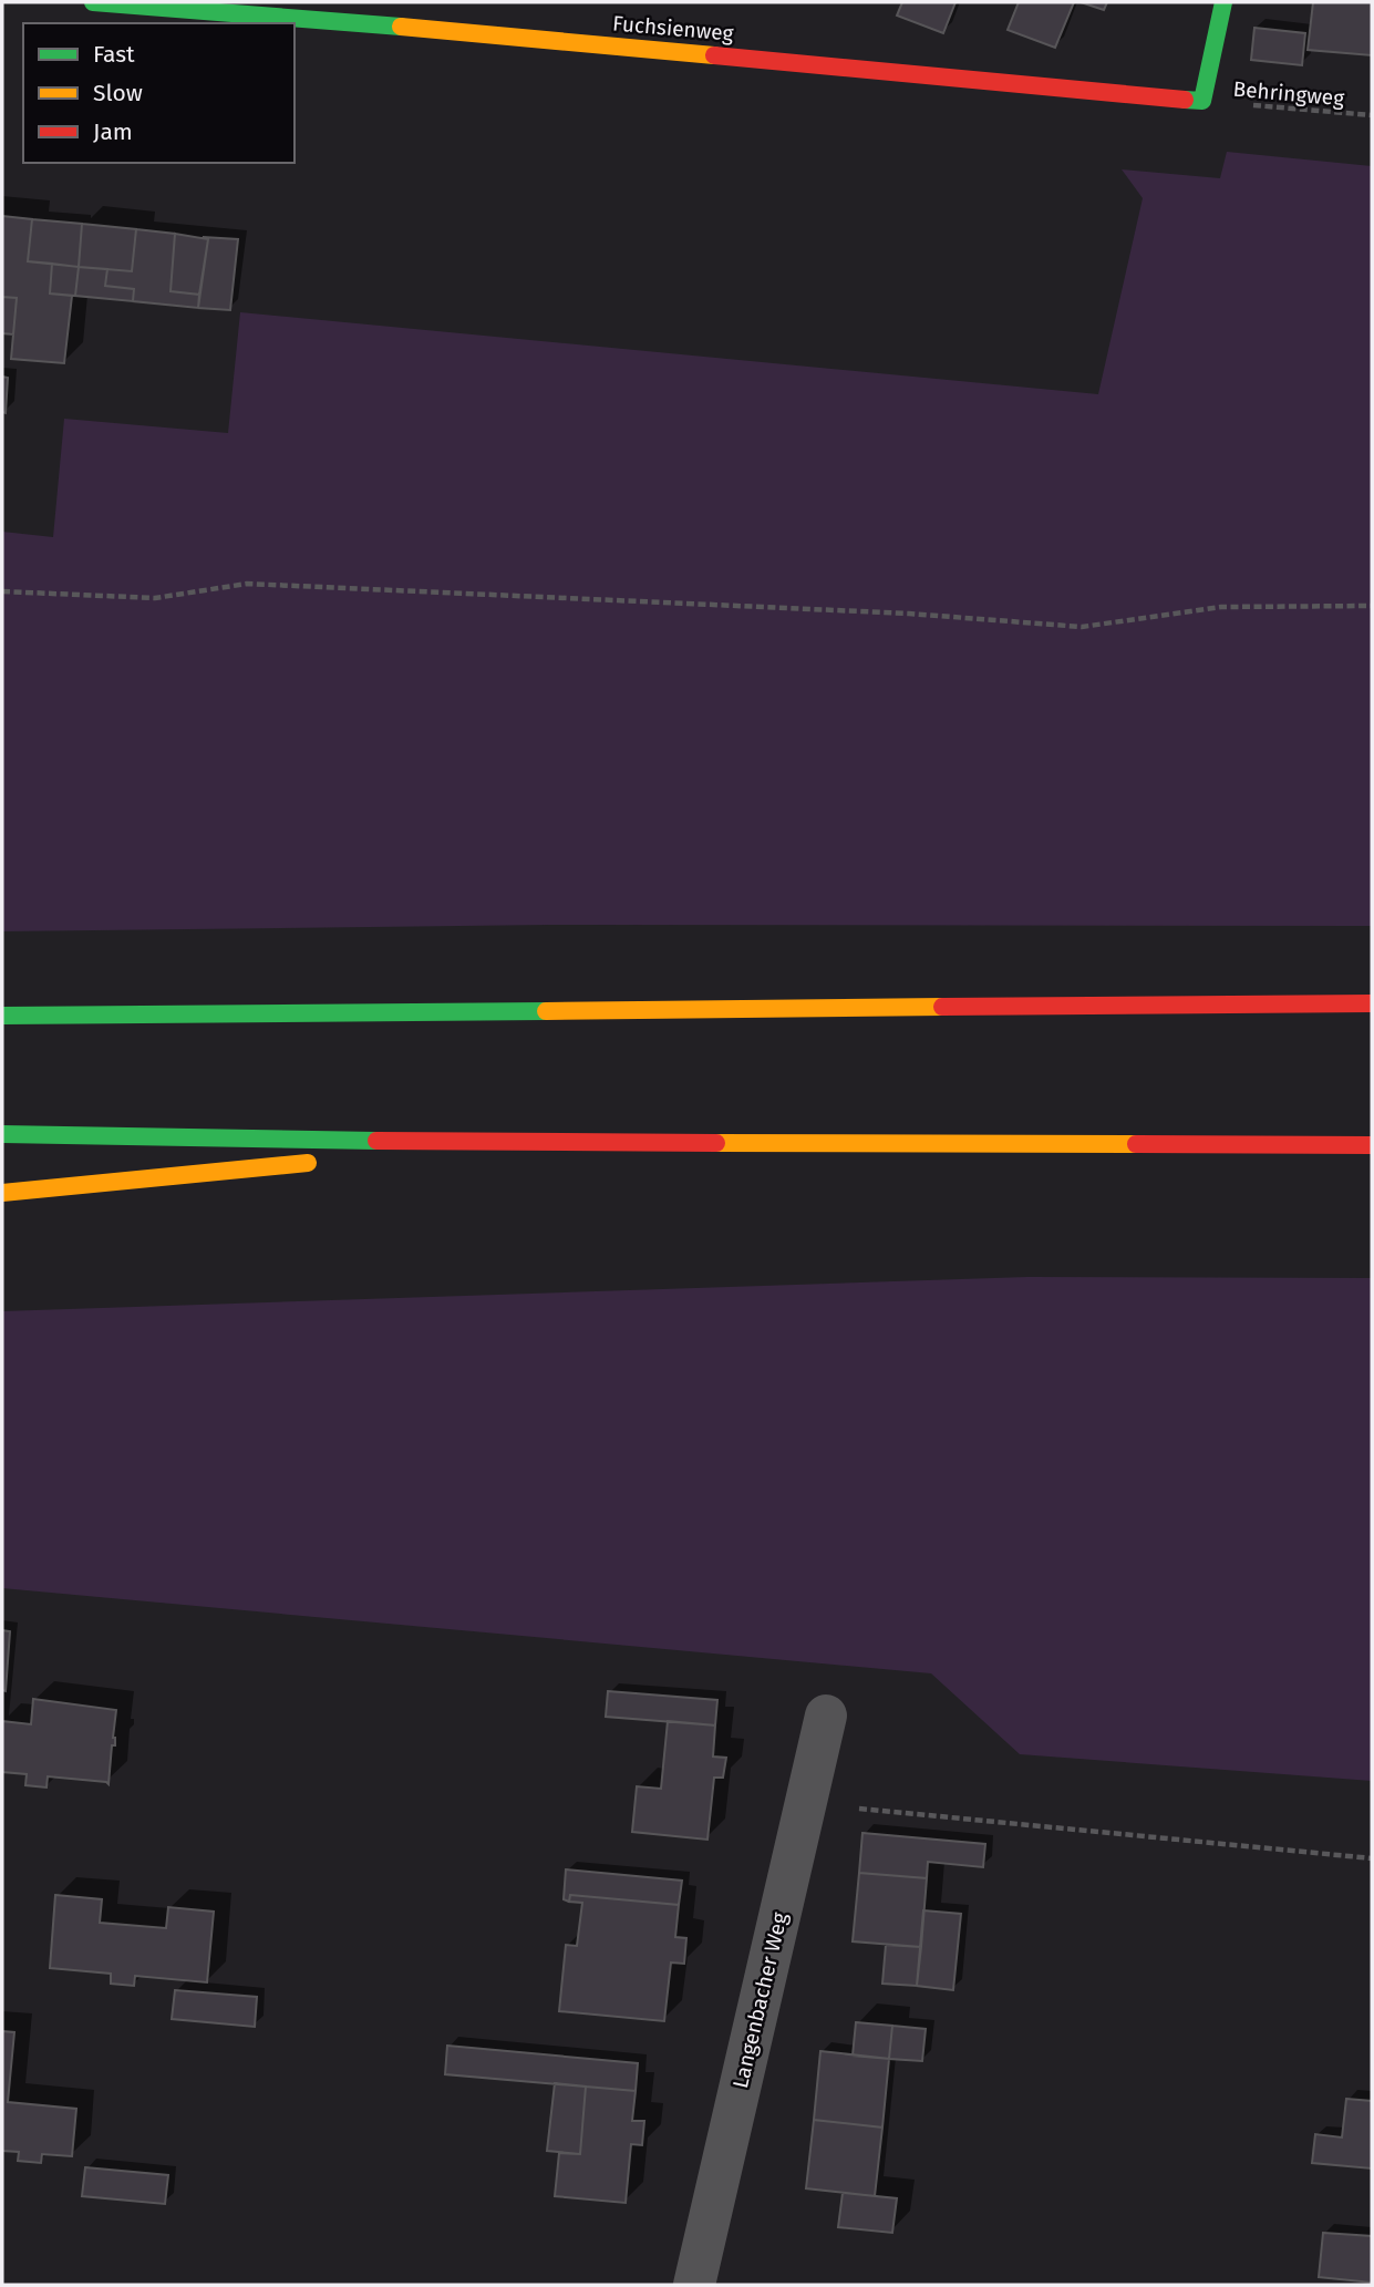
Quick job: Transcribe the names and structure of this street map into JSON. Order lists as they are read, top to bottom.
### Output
{
  "streets": {
    "main road": ["Fuchsienweg"],
    "street": ["Langenbacher Weg"],
    "path": ["Behringweg"]
  },
  "crossings": [
    ["Fuchsienweg", "Behringweg"]
  ],
  "legend": ["Fast", "Slow", "Jam"]
}
